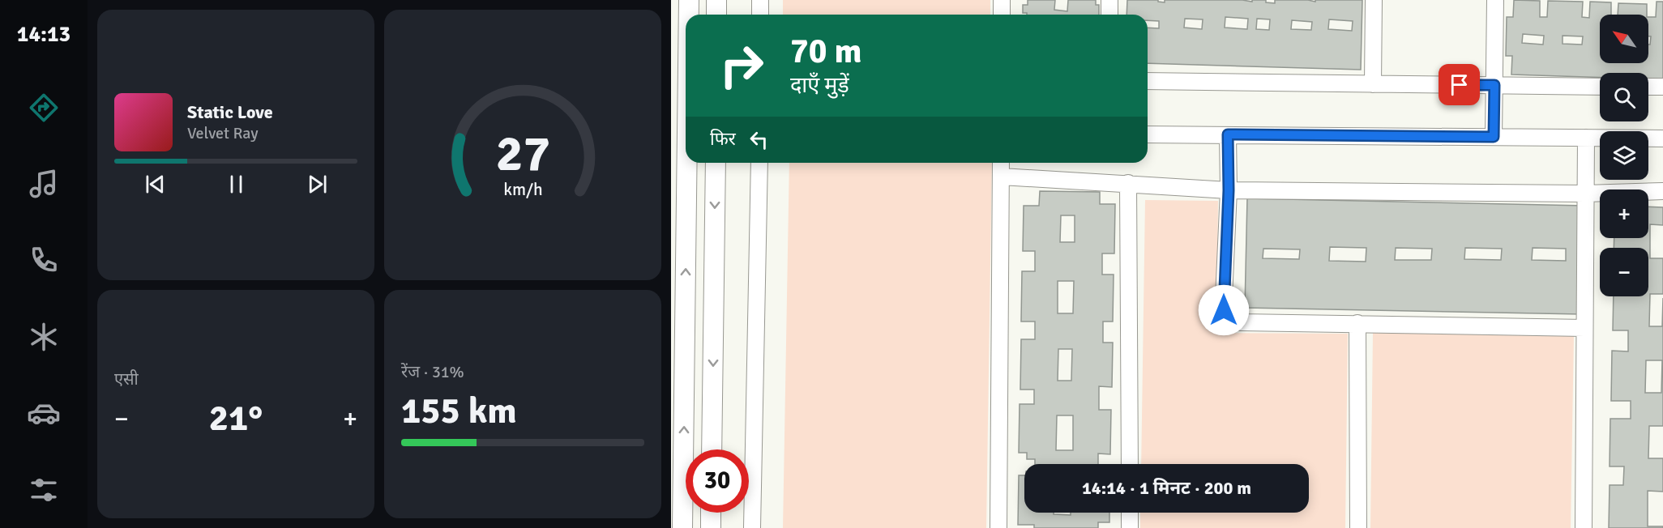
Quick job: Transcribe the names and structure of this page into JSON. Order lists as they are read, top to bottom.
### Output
{
  "north": "top left",
  "page": {
    "tabs": "14:13",
    "map_buttons": ["+", "−"],
    "turn": ["70 m", "दाएँ मुड़ें"],
    "song": ["Static Love", "Velvet Ray"],
    "then": "फिर",
    "tile": [
      "एसी",
      ["रेंज · 31%", "155 km"]
    ],
    "heat": ["−", "21°", "+"],
    "limit": "30",
    "trip": "14:14 · 1 मिनट · 200 m",
    "gauge": ["27", "km/h"]
  }
}
